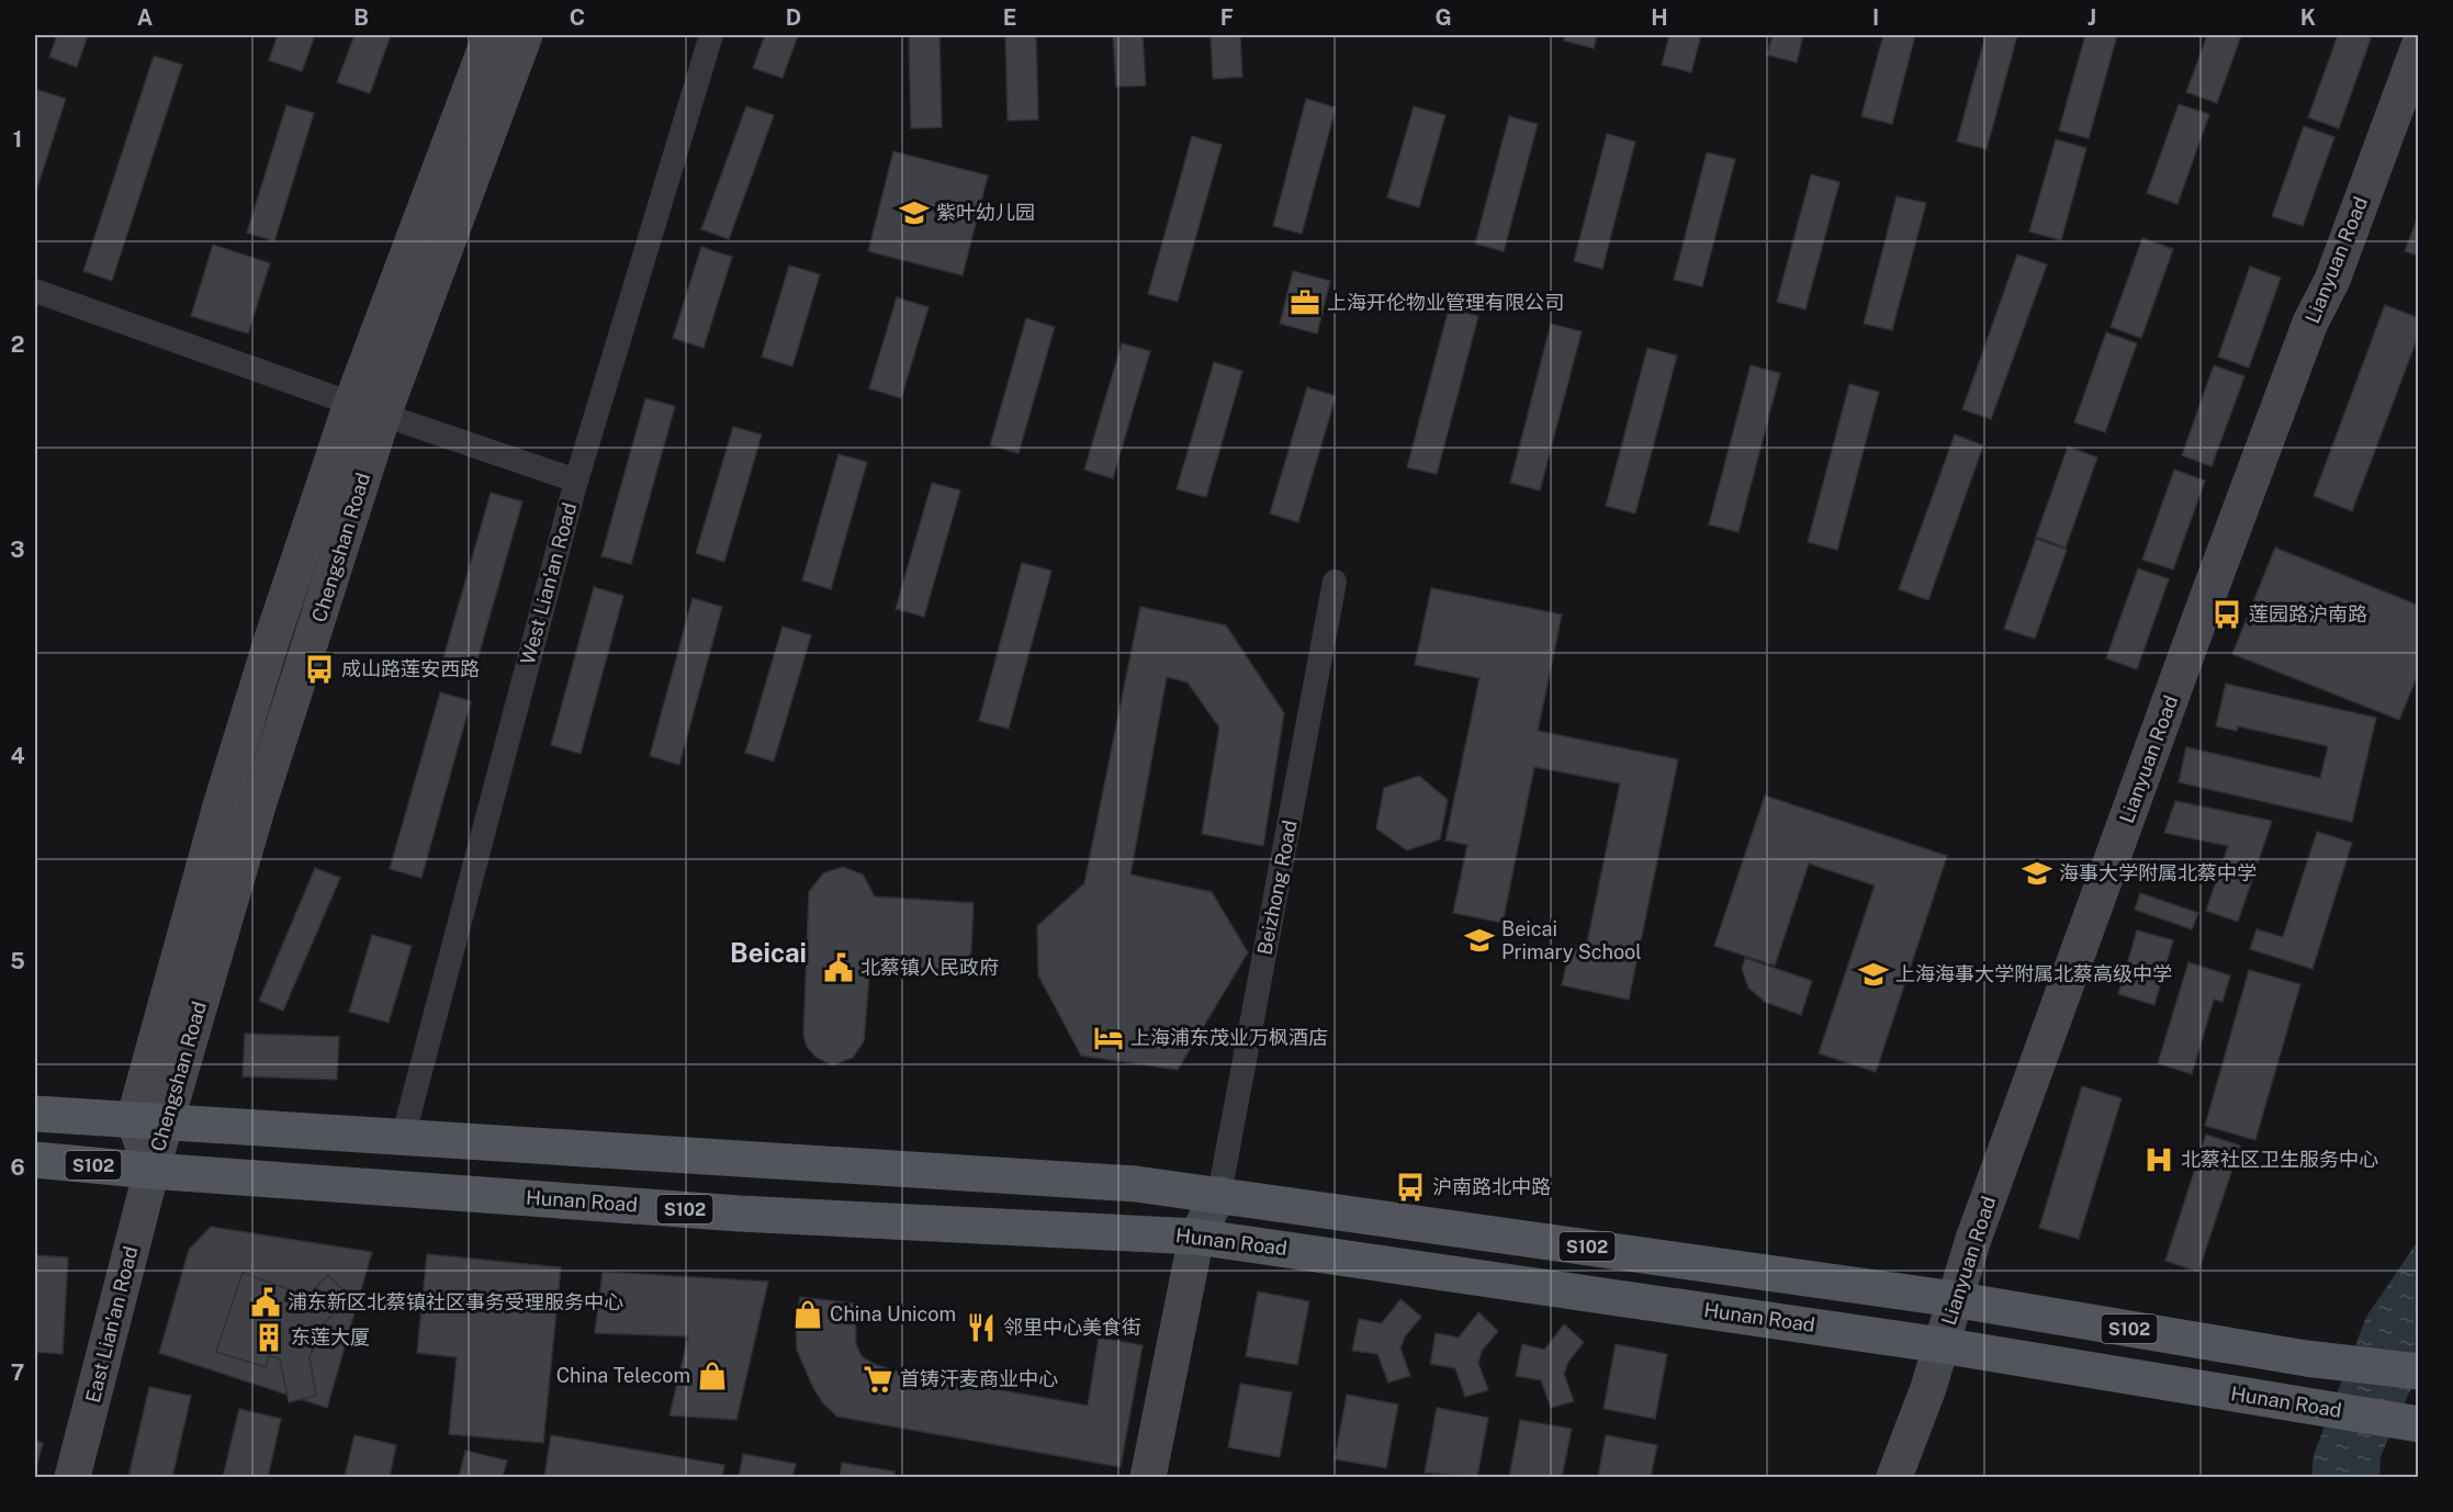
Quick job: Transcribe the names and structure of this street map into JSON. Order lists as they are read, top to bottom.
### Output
{
  "streets": {
    "main road": ["S102", "Hunan Road"],
    "street": [
      "Lianyuan Road",
      "Chengshan Road",
      "West Lian'an Road",
      "Beizhong Road",
      "East Lian'an Road"
    ]
  },
  "crossings": [
    ["Lianyuan Road", "S102"],
    ["Lianyuan Road", "Hunan Road"],
    ["Chengshan Road", "S102"],
    ["Chengshan Road", "Hunan Road"],
    ["Chengshan Road", "East Lian'an Road"],
    ["West Lian'an Road", "S102"],
    ["Beizhong Road", "S102"],
    ["Beizhong Road", "Hunan Road"],
    ["Hunan Road", "East Lian'an Road"]
  ],
  "districts": ["Beicai"],
  "places": {
    "school or university": [
      "紫叶幼儿园",
      "海事大学附属北蔡中学",
      "Beicai Primary School",
      "上海海事大学附属北蔡高级中学"
    ],
    "office": ["上海开伦物业管理有限公司"],
    "bus stop": ["莲园路沪南路", "成山路莲安西路", "沪南路北中路"],
    "public building": ["北蔡镇人民政府", "浦东新区北蔡镇社区事务受理服务中心"],
    "hotel": ["上海浦东茂业万枫酒店"],
    "hospital": ["北蔡社区卫生服务中心"],
    "shop": ["China Unicom", "China Telecom"],
    "restaurant": ["邻里中心美食街"],
    "building": ["东莲大厦"],
    "supermarket": ["首铸汗麦商业中心"]
  },
  "grid": {
    "columns": [
      "A",
      "B",
      "C",
      "D",
      "E",
      "F",
      "G",
      "H",
      "I",
      "J",
      "K"
    ],
    "rows": [
      "1",
      "2",
      "3",
      "4",
      "5",
      "6",
      "7"
    ]
  }
}
